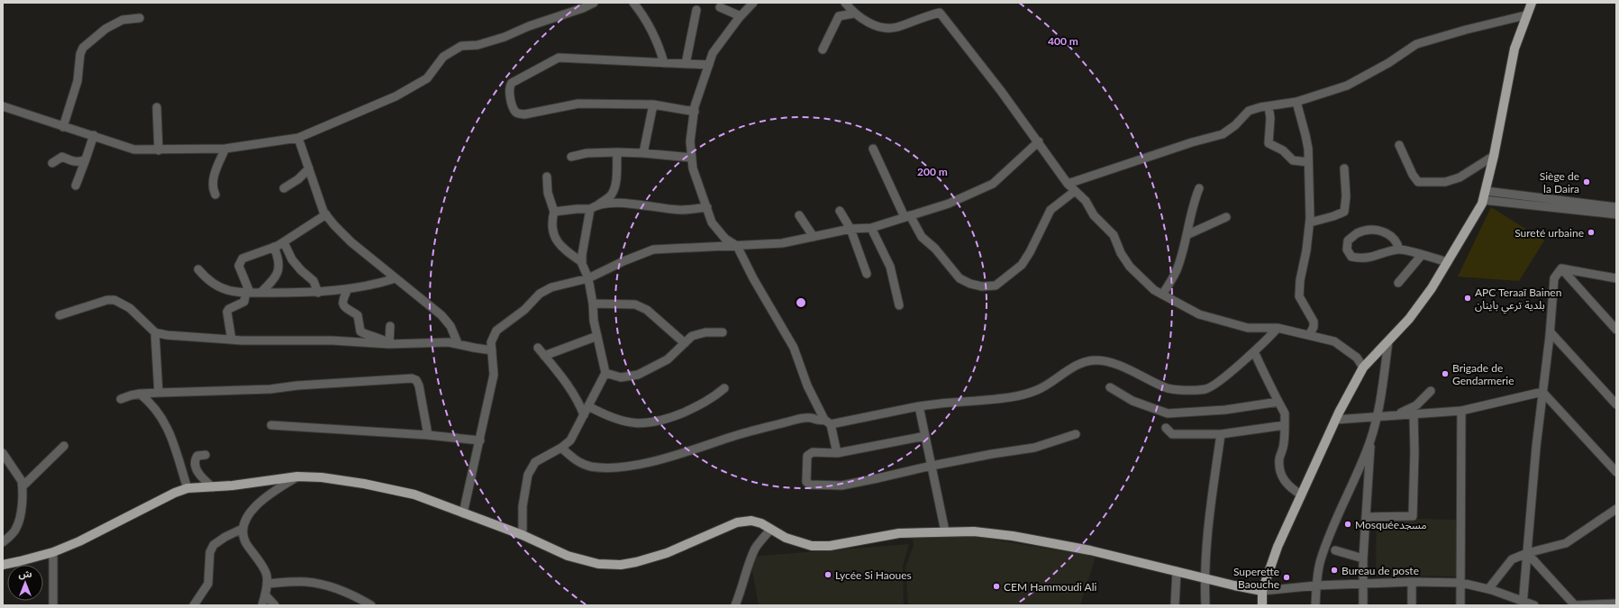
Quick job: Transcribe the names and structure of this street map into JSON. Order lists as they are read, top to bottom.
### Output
{
  "places": [
    "Siège de la Daira",
    "Sureté urbaine",
    "APC Teraaï Bainen بلدية ترعي باينان",
    "Brigade de Gendarmerie",
    "Mosquéeمسجد",
    "Bureau de poste",
    "Lycée Si Haoues",
    "Superette Baouche",
    "CEM Hammoudi Ali"
  ],
  "north": "top",
  "rings": ["400 m", "200 m"]
}
